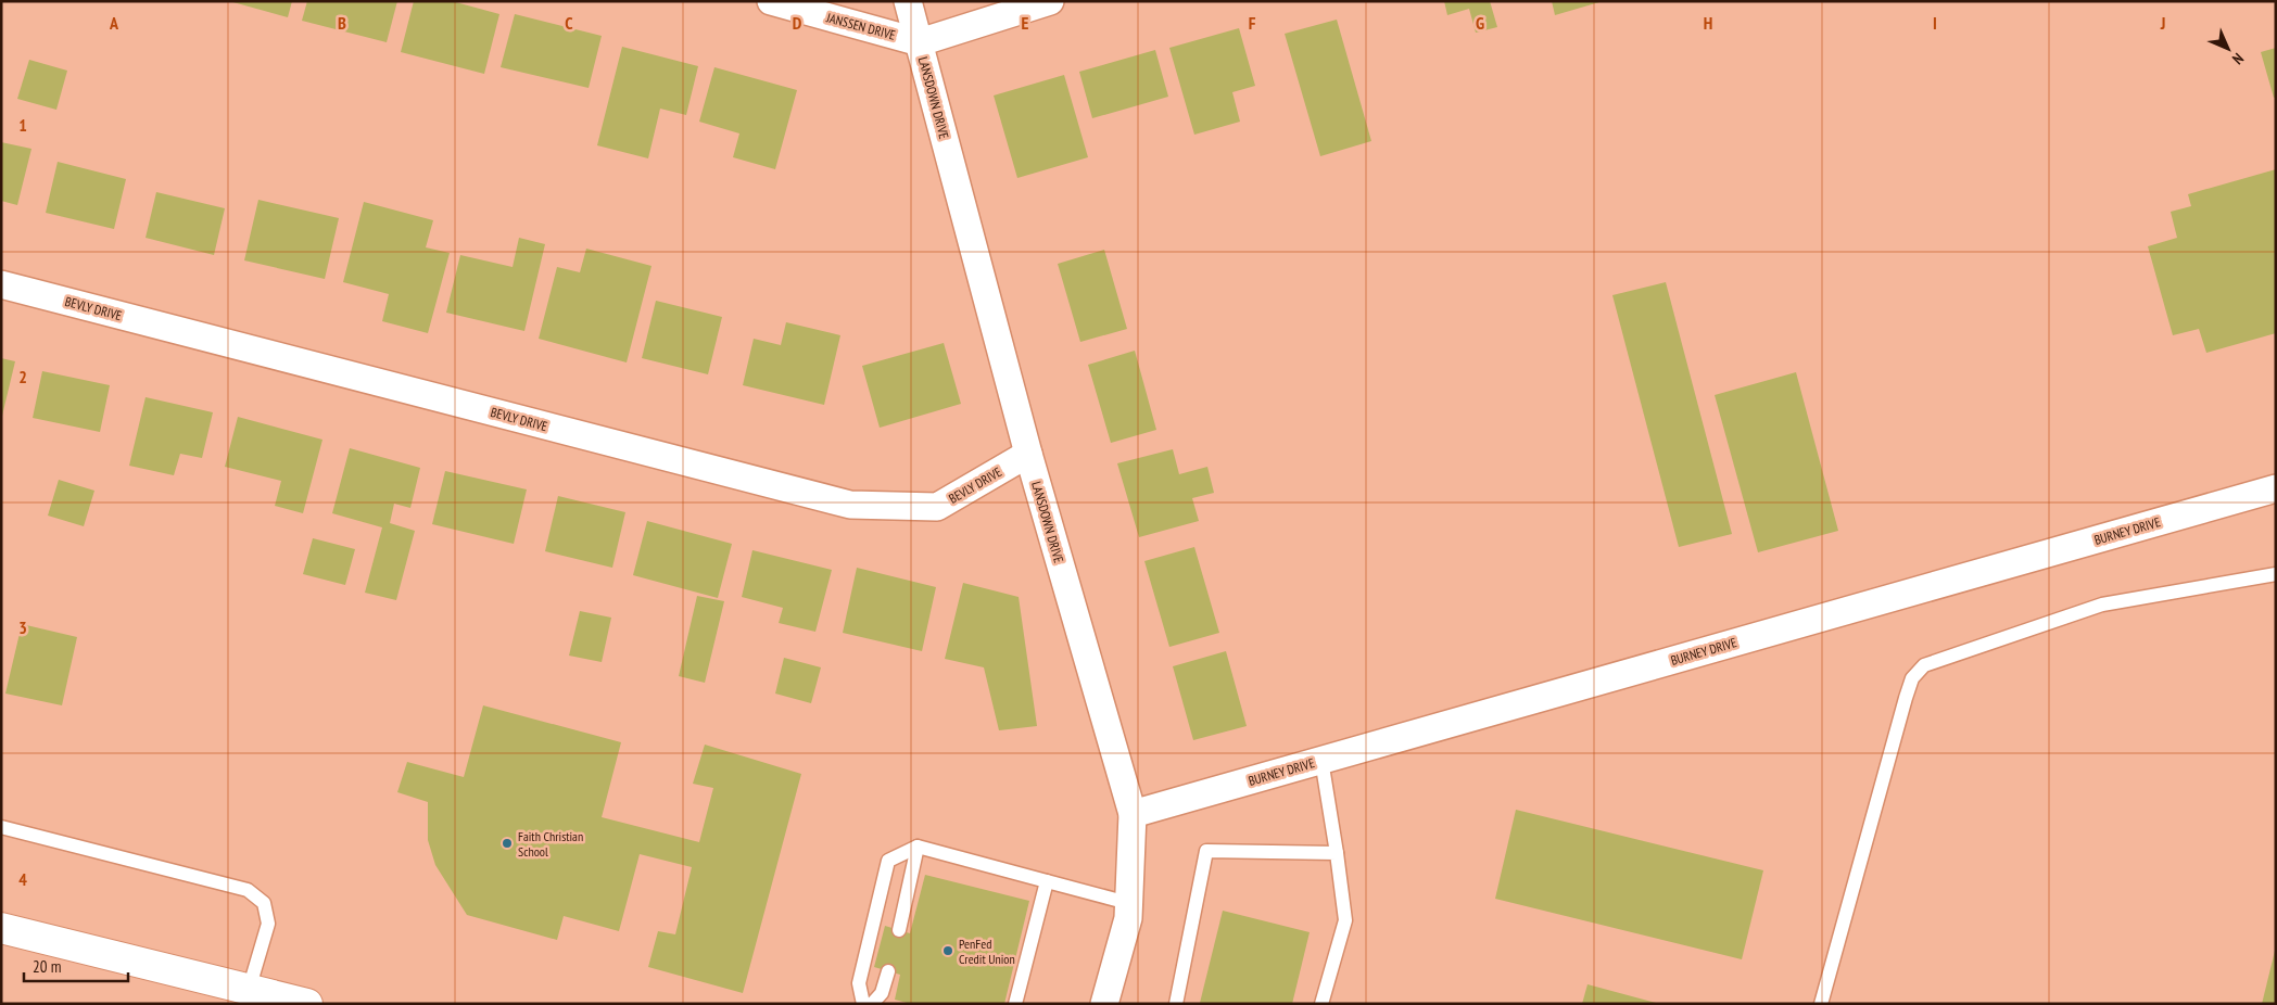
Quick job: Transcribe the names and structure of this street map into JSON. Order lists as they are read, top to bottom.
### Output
{
  "streets": {
    "street": [
      "JANSSEN DRIVE",
      "LANSDOWN DRIVE",
      "BEVLY DRIVE",
      "BURNEY DRIVE"
    ]
  },
  "crossings": [
    ["JANSSEN DRIVE", "LANSDOWN DRIVE"],
    ["LANSDOWN DRIVE", "BEVLY DRIVE"],
    ["LANSDOWN DRIVE", "BURNEY DRIVE"]
  ],
  "places": ["Faith Christian School", "PenFed Credit Union"],
  "scale_bar": "20 m",
  "north": "bottom right",
  "grid": {
    "columns": [
      "A",
      "B",
      "C",
      "D",
      "E",
      "F",
      "G",
      "H",
      "I",
      "J"
    ],
    "rows": [
      "1",
      "2",
      "3",
      "4"
    ]
  }
}
